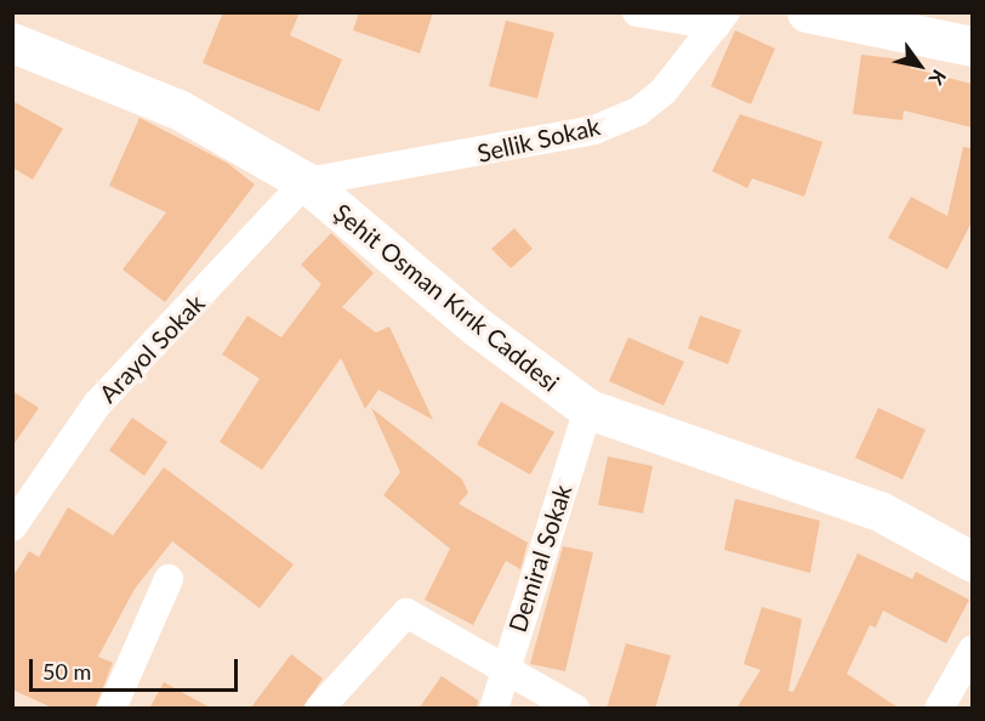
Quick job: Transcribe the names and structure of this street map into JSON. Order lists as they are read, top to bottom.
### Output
{
  "streets": {
    "street": [
      "Sellik Sokak",
      "Şehit Osman Kırık Caddesi",
      "Arayol Sokak",
      "Demiral Sokak"
    ]
  },
  "crossings": [
    ["Sellik Sokak", "Şehit Osman Kırık Caddesi"],
    ["Sellik Sokak", "Arayol Sokak"],
    ["Şehit Osman Kırık Caddesi", "Arayol Sokak"],
    ["Şehit Osman Kırık Caddesi", "Demiral Sokak"]
  ],
  "scale_bar": "50 m",
  "north": "bottom right"
}
